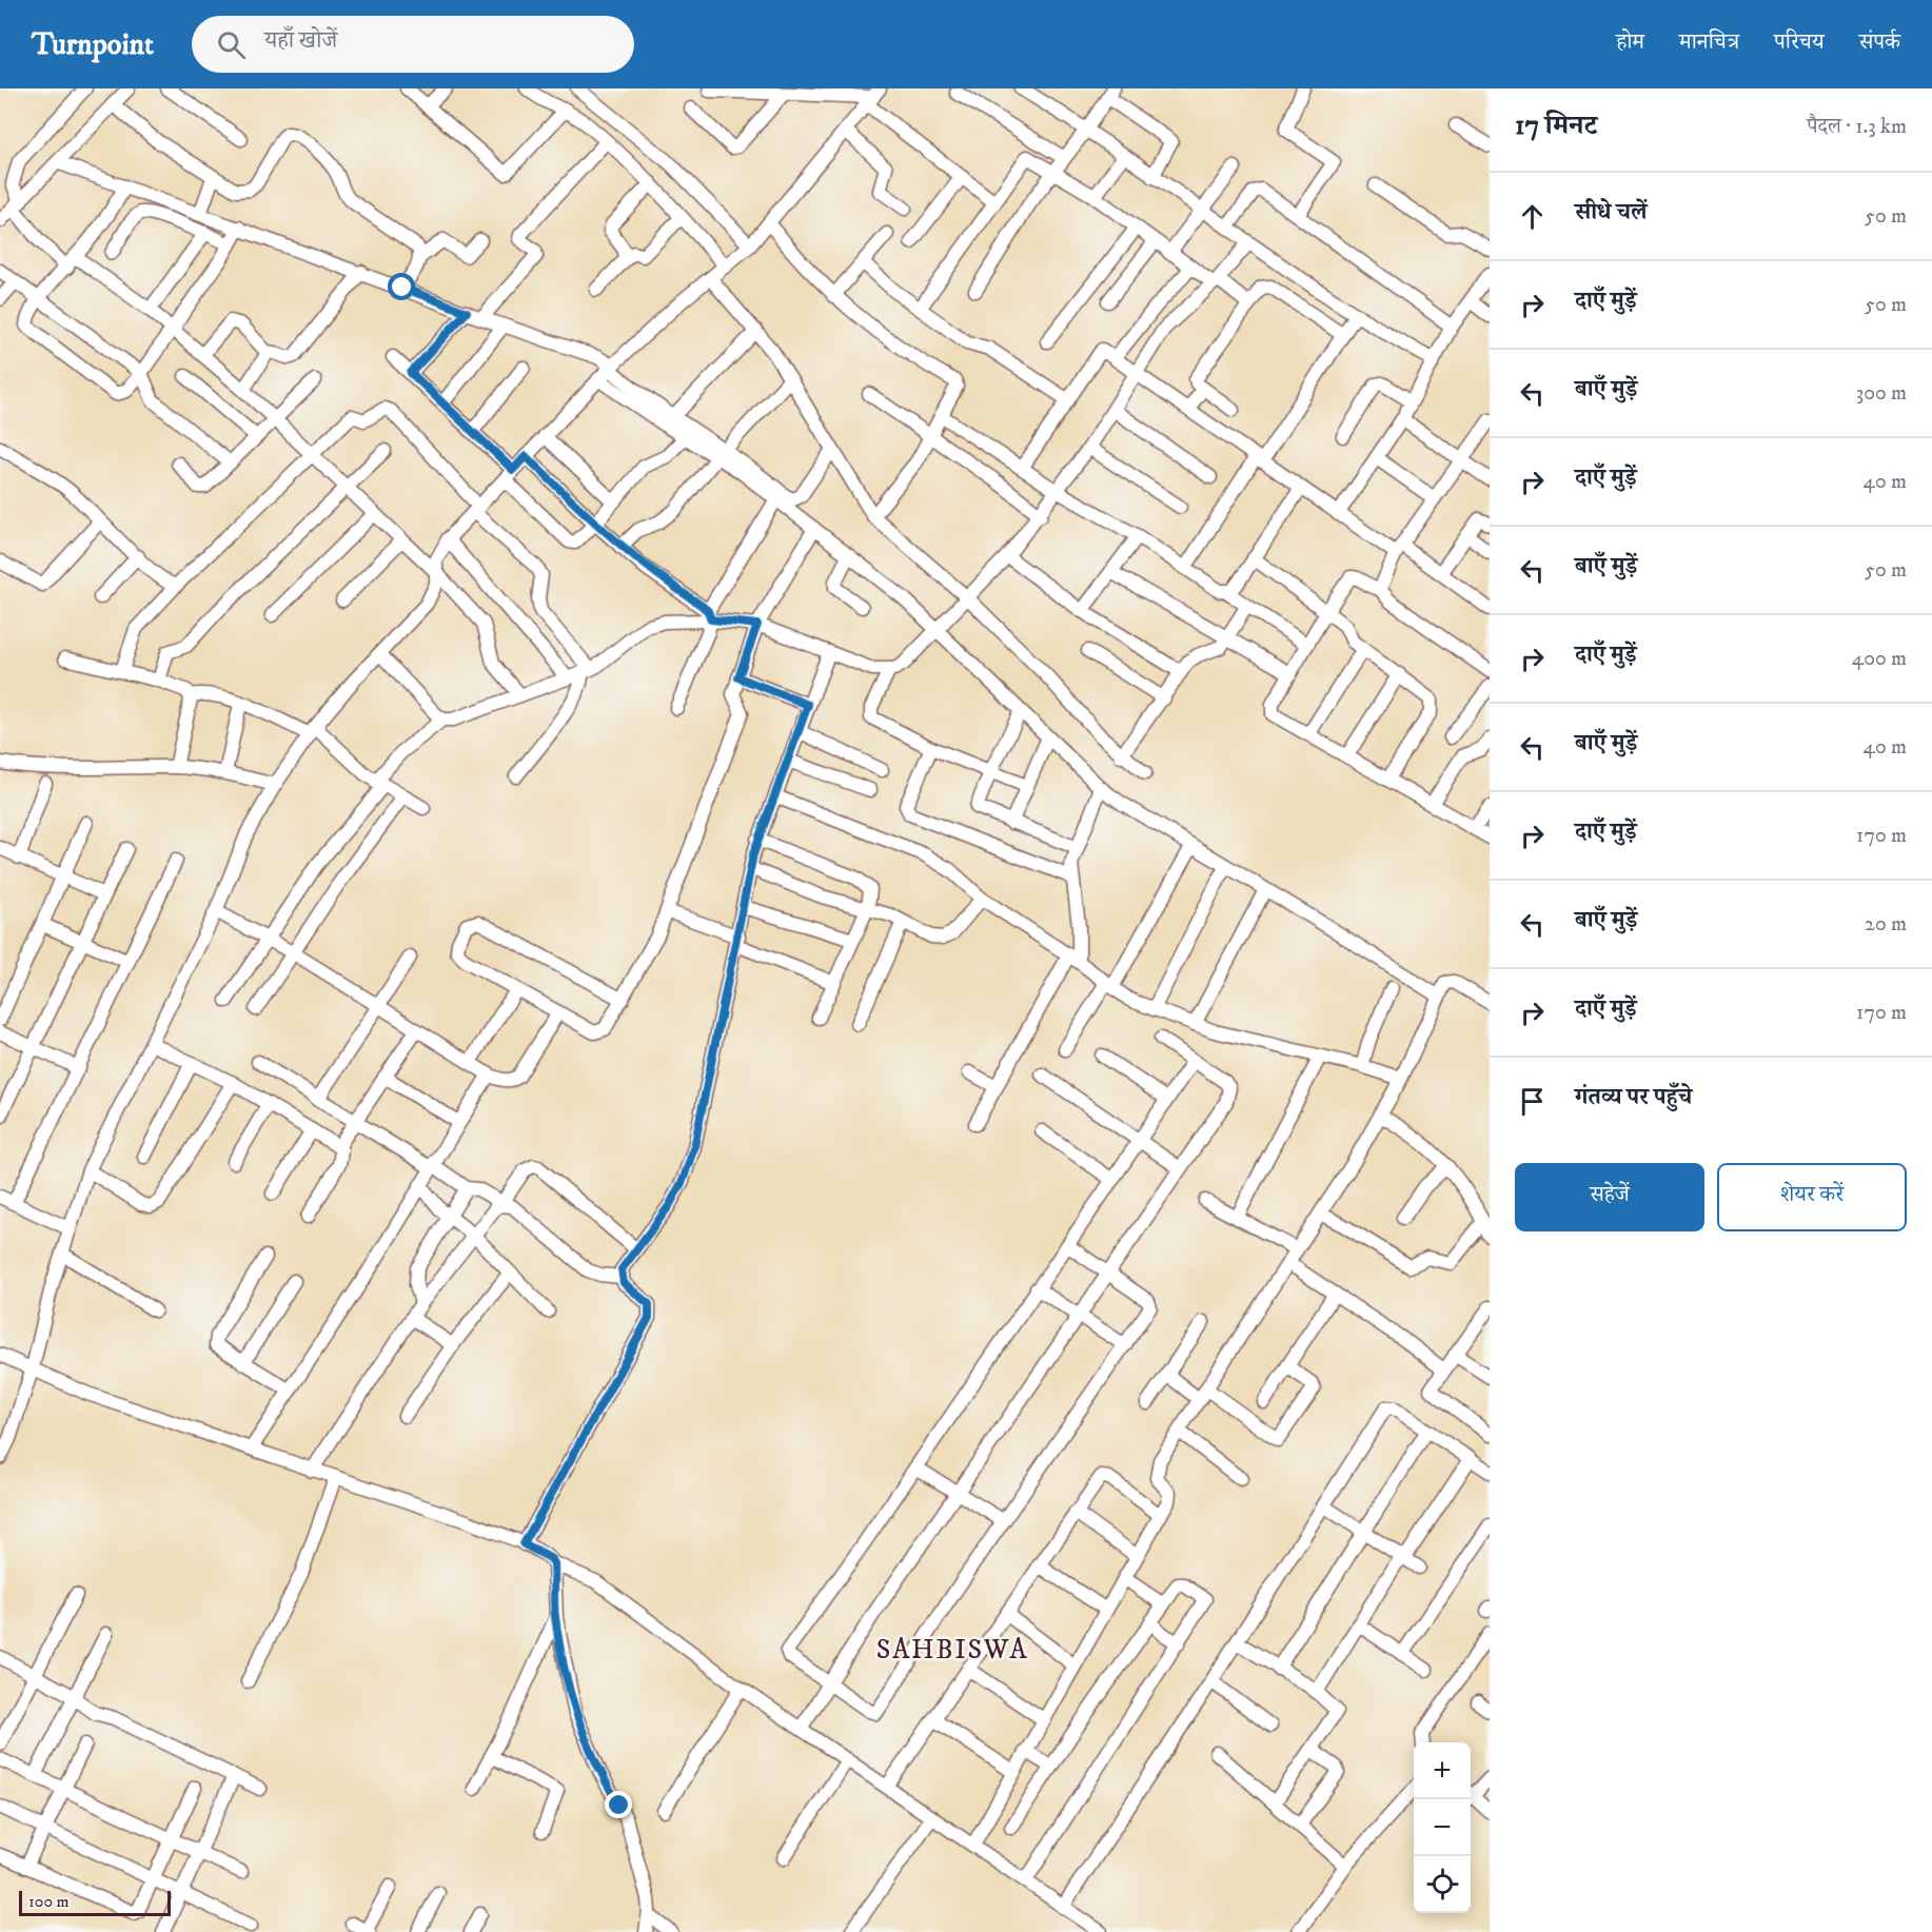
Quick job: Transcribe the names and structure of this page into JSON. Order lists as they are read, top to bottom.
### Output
{
  "districts": ["SAHBISWA"],
  "scale_bar": "100 m",
  "page": {
    "header": "Turnpoint",
    "search": "यहाँ खोजें",
    "nav": [
      "होम",
      "मानचित्र",
      "परिचय",
      "संपर्क"
    ],
    "heading": ["17 मिनट", "पैदल · 1.3 km"],
    "list": [
      ["सीधे चलें", "50 m"],
      ["दाएँ मुड़ें", "50 m"],
      ["बाएँ मुड़ें", "300 m"],
      ["दाएँ मुड़ें", "40 m"],
      ["बाएँ मुड़ें", "50 m"],
      ["दाएँ मुड़ें", "400 m"],
      ["बाएँ मुड़ें", "40 m"],
      ["दाएँ मुड़ें", "170 m"],
      ["बाएँ मुड़ें", "20 m"],
      ["दाएँ मुड़ें", "170 m"],
      "गंतव्य पर पहुँचे"
    ],
    "buttons": ["सहेजें", "शेयर करें"],
    "map_buttons": ["+", "−"],
    "scale": "100 m"
  }
}
